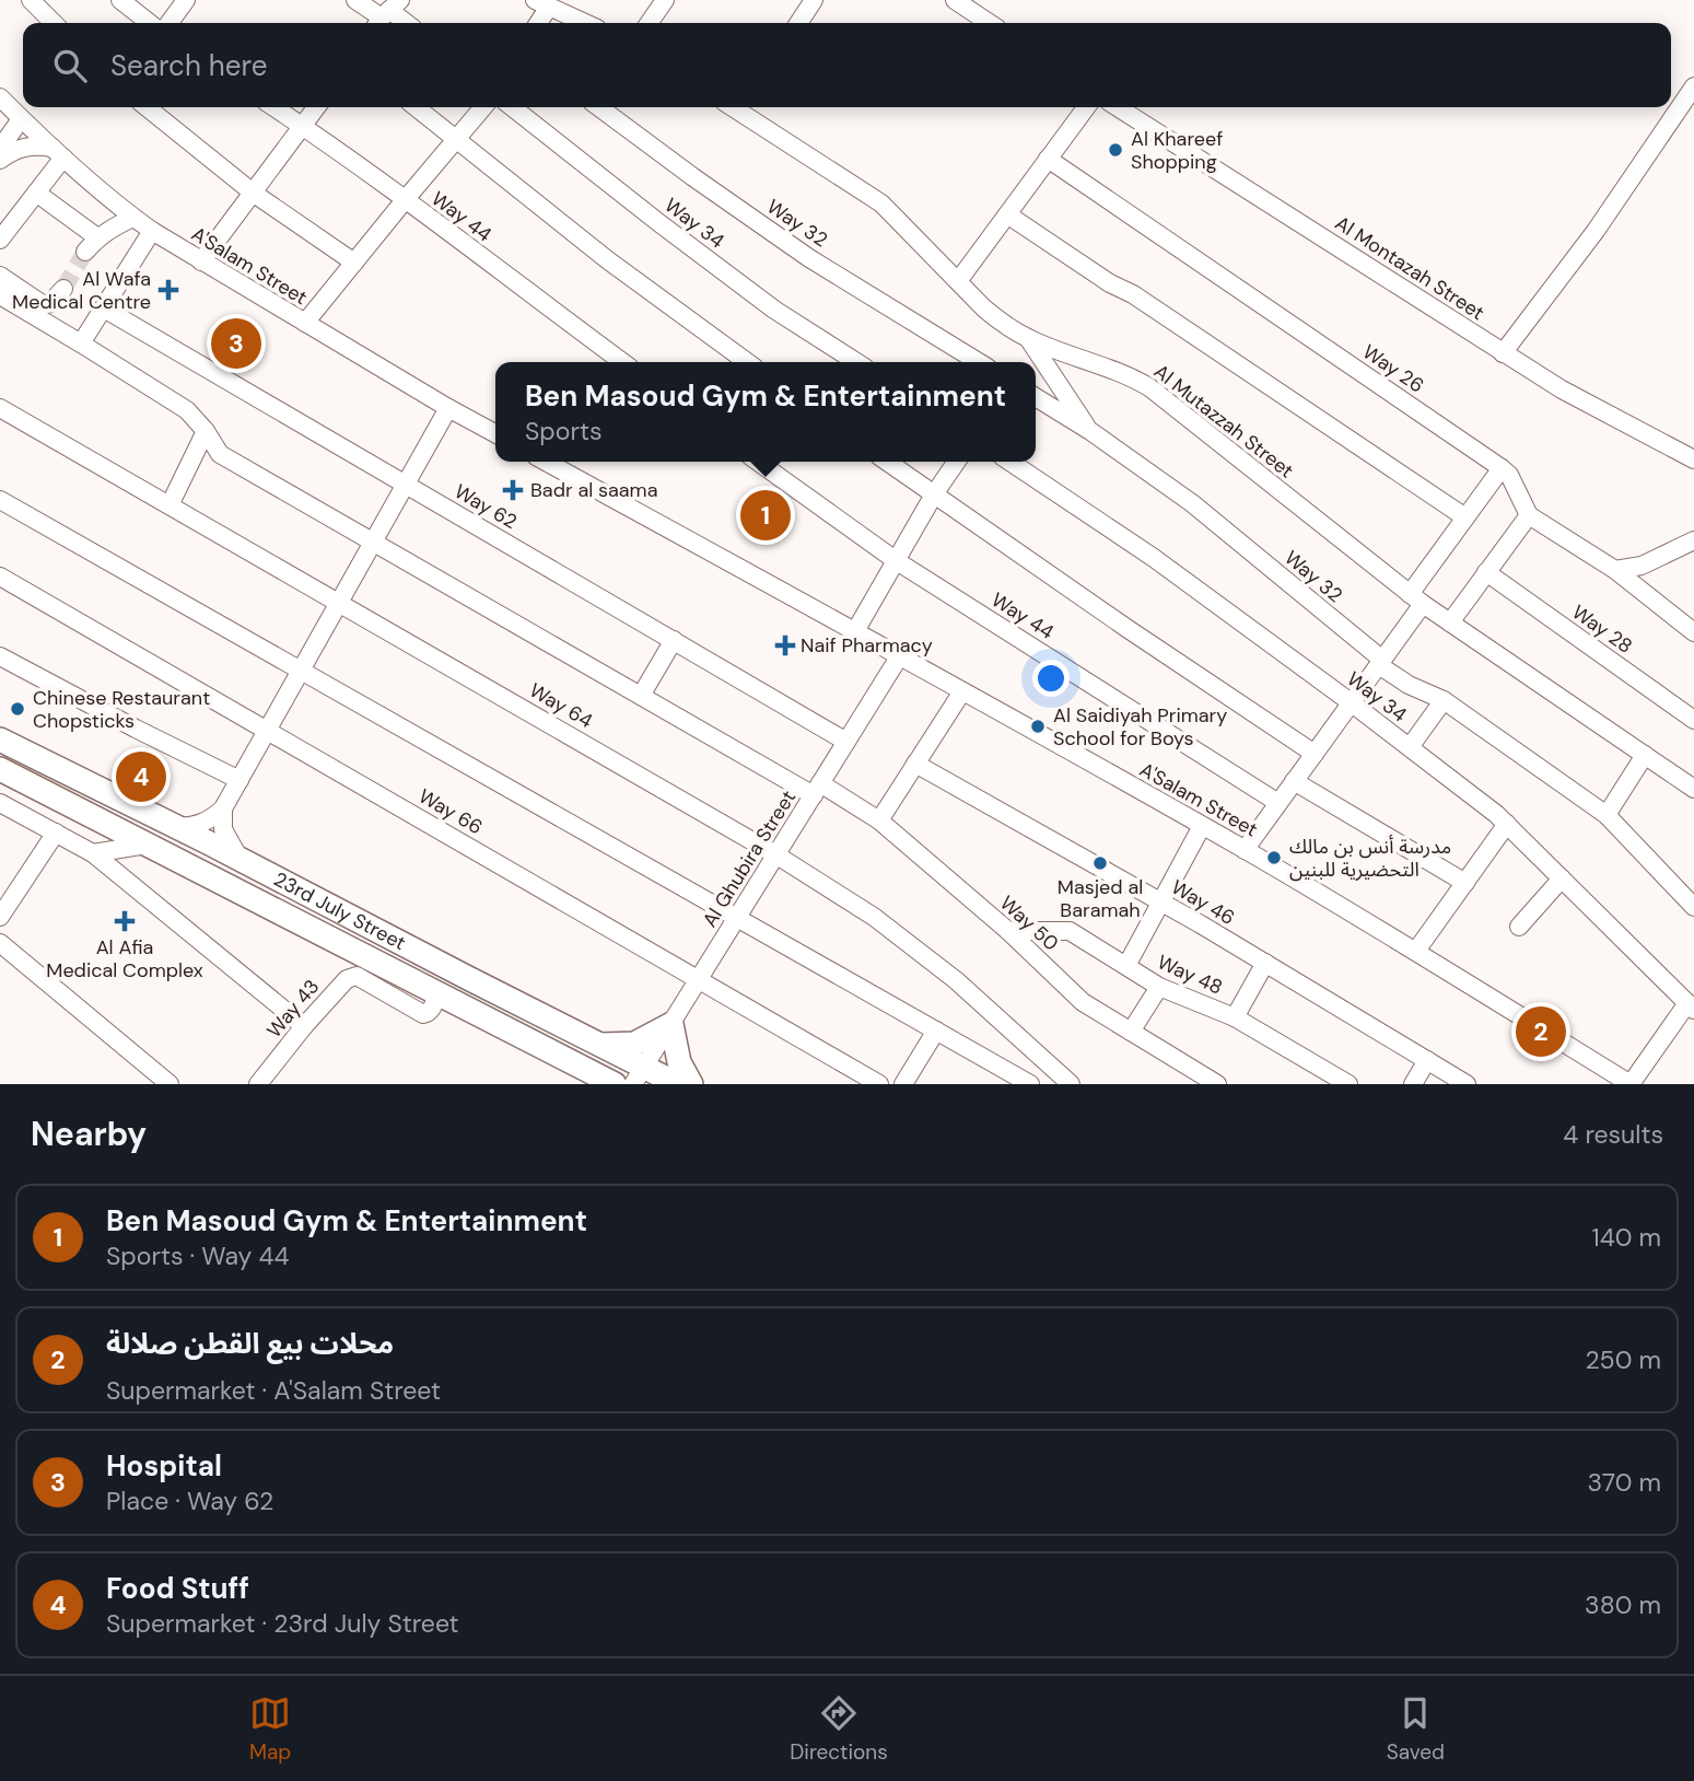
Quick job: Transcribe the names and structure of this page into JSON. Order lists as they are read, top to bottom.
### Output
{
  "streets": {
    "main road": ["23rd July Street"],
    "street": [
      "Way 44",
      "Way 34",
      "Way 32",
      "A'Salam Street",
      "Al Montazah Street",
      "Way 26",
      "Al Mutazzah Street",
      "Way 62",
      "Way 28",
      "Way 64",
      "Way 66",
      "Al Ghubira Street",
      "Way 46",
      "Way 50",
      "Way 48",
      "Way 43"
    ]
  },
  "crossings": [
    ["A'Salam Street", "Al Ghubira Street"],
    ["Way 62", "Al Ghubira Street"],
    ["Way 64", "Al Ghubira Street"],
    ["Way 66", "Al Ghubira Street"],
    ["Al Ghubira Street", "23rd July Street"],
    ["Al Ghubira Street", "Way 50"],
    ["23rd July Street", "Way 43"],
    ["Way 50", "Way 48"]
  ],
  "places": {
    "other": [
      "Al Khareef Shopping",
      "Chinese Restaurant Chopsticks",
      "Al Saidiyah Primary School for Boys",
      "مدرسة أنس بن مالك التحضيرية للبنين",
      "Masjed al Baramah"
    ],
    "health": [
      "Al Wafa Medical Centre",
      "Badr al saama",
      "Naif Pharmacy",
      "Al Afia Medical Complex"
    ]
  },
  "page": {
    "search": "Search here",
    "pins": [
      "3",
      "1",
      "4",
      "2"
    ],
    "popup": ["Ben Masoud Gym & Entertainment", "Sports"],
    "heading": ["Nearby", "4 results"],
    "list": [
      {
        "mark": "1",
        "name": "Ben Masoud Gym & Entertainment",
        "note": "Sports · Way 44",
        "value": "140 m"
      },
      {
        "mark": "2",
        "name": "محلات بيع القطن صلالة",
        "note": "Supermarket · A'Salam Street",
        "value": "250 m"
      },
      {
        "mark": "3",
        "name": "Hospital",
        "note": "Place · Way 62",
        "value": "370 m"
      },
      {
        "mark": "4",
        "name": "Food Stuff",
        "note": "Supermarket · 23rd July Street",
        "value": "380 m"
      }
    ],
    "nav": ["Map", "Directions", "Saved"]
  }
}
